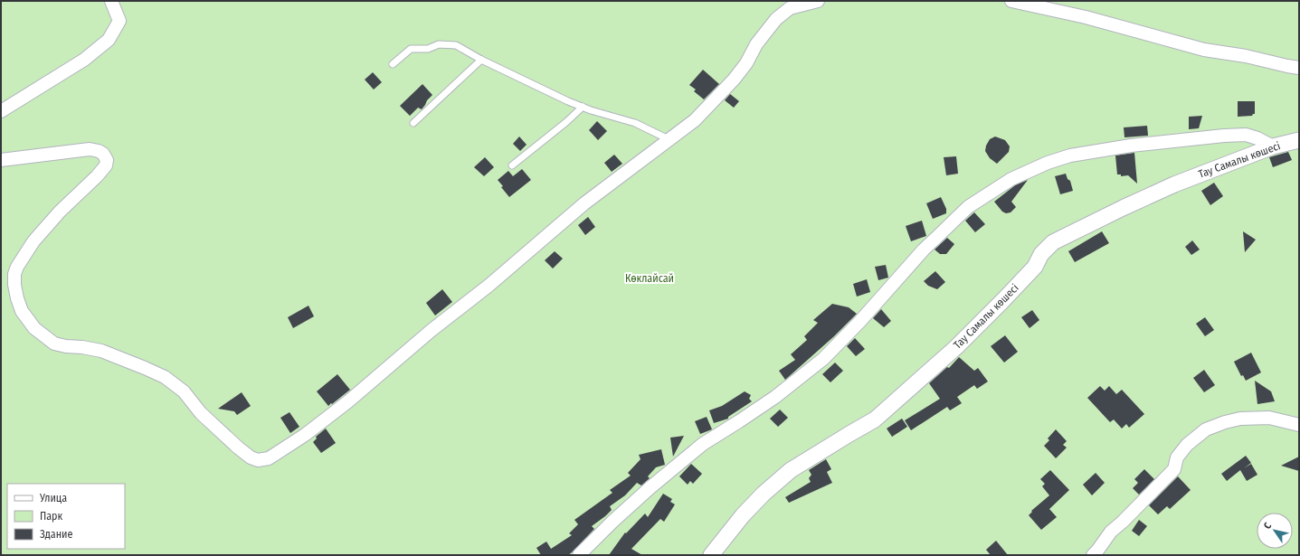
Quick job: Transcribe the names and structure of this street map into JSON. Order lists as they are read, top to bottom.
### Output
{
  "streets": {
    "street": ["Тау Самалы көшесі"]
  },
  "parks": ["Көклайсай"],
  "legend": ["Улица", "Парк", "Здание"],
  "north": "top left"
}
